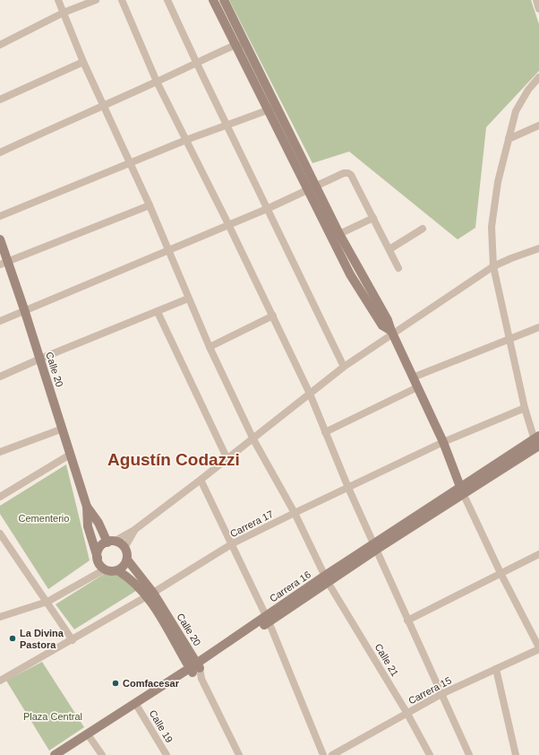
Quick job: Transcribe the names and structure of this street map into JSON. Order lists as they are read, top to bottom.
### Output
{
  "streets": {
    "street": [
      "Calle 20",
      "Carrera 17",
      "Carrera 16",
      "Calle 21",
      "Carrera 15",
      "Calle 19"
    ]
  },
  "crossings": [
    ["Calle 20", "Carrera 17"],
    ["Calle 20", "Carrera 16"],
    ["Carrera 17", "Calle 21"],
    ["Carrera 16", "Calle 21"],
    ["Carrera 16", "Calle 19"],
    ["Calle 21", "Carrera 15"]
  ],
  "districts": ["Agustín Codazzi"],
  "parks": ["Cementerio", "Plaza Central"],
  "places": ["La Divina Pastora", "Comfacesar"]
}
